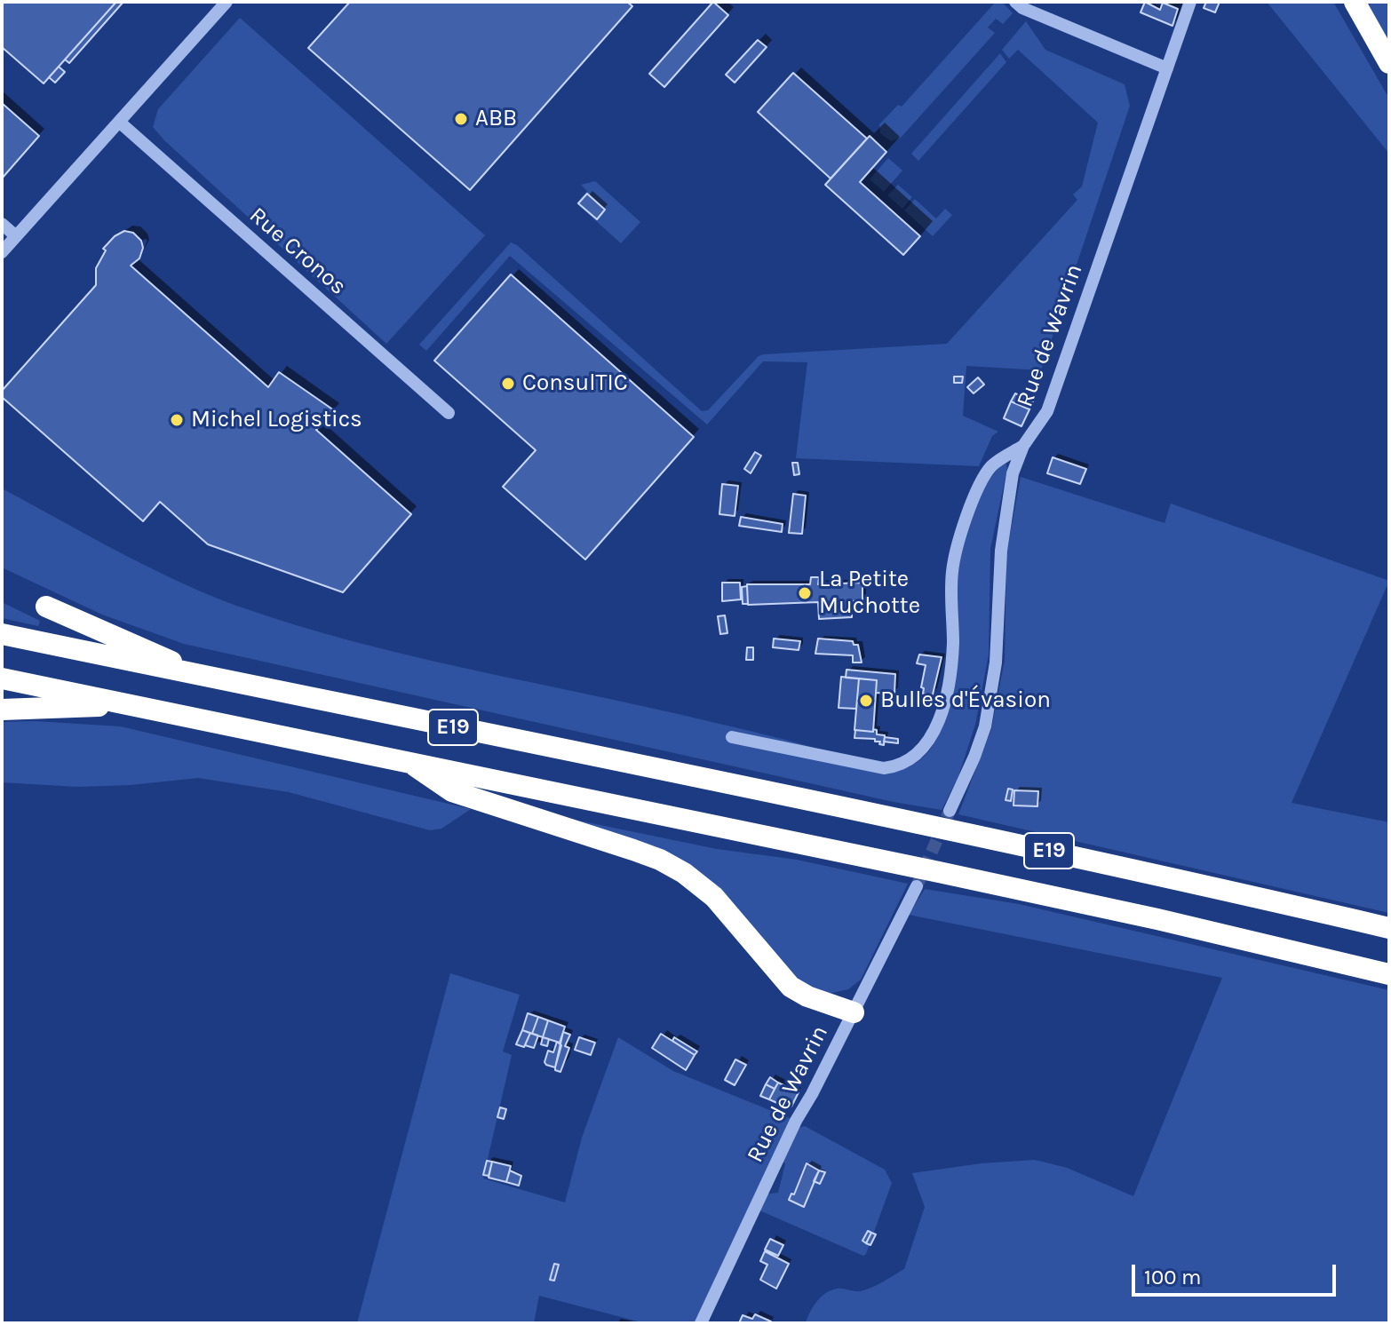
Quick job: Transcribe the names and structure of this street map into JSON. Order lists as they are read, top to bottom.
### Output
{
  "streets": {
    "highway": ["E19"],
    "street": ["Rue Cronos", "Rue de Wavrin"]
  },
  "places": [
    "ABB",
    "ConsulTIC",
    "Michel Logistics",
    "La Petite Muchotte",
    "Bulles d'Évasion"
  ],
  "scale_bar": "100 m"
}
